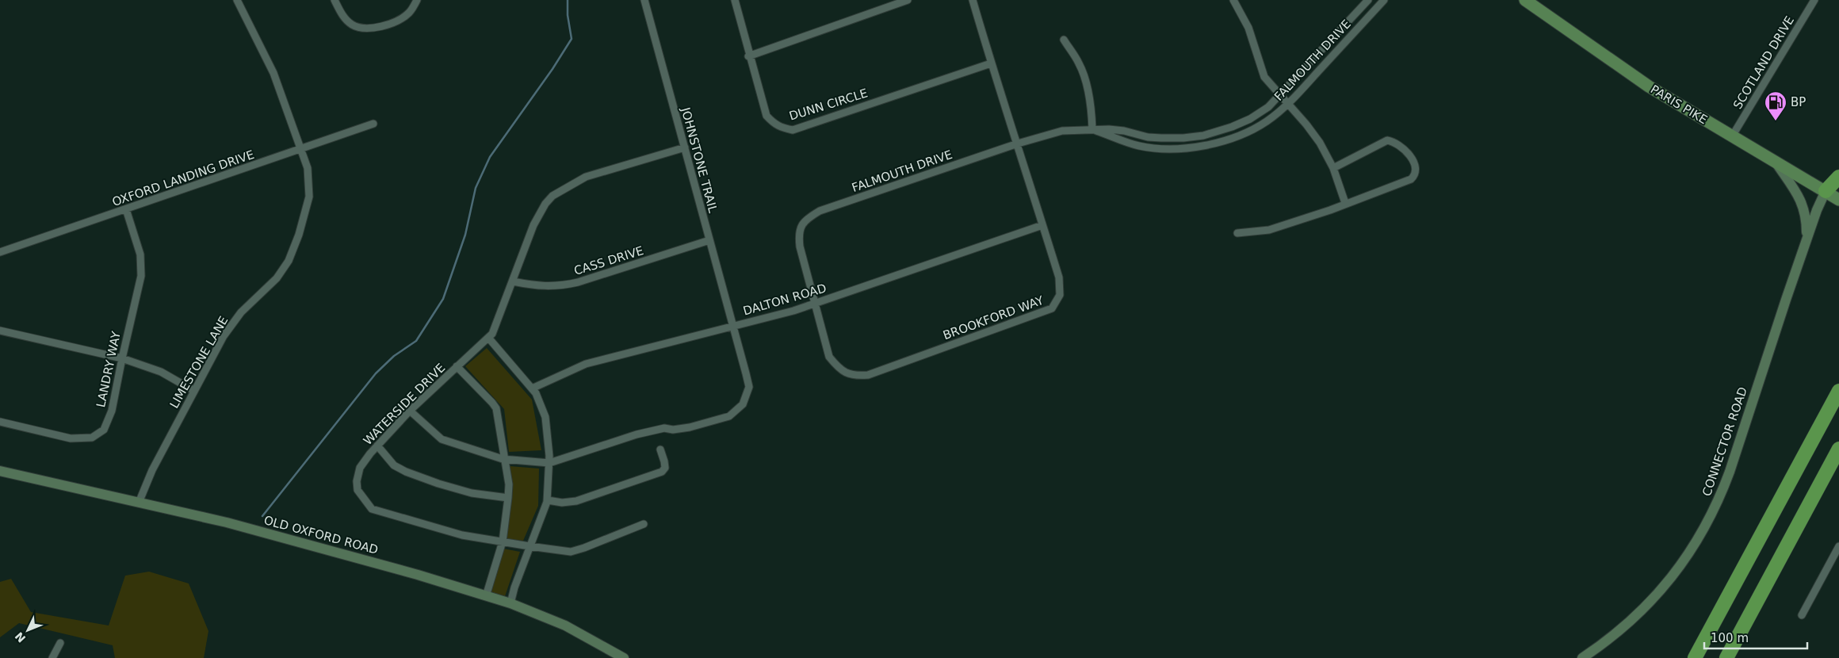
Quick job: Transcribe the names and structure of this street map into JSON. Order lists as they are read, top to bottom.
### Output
{
  "streets": {
    "main road": ["PARIS PIKE"],
    "street": [
      "FALMOUTH DRIVE",
      "SCOTLAND DRIVE",
      "DUNN CIRCLE",
      "JOHNSTONE TRAIL",
      "OXFORD LANDING DRIVE",
      "CASS DRIVE",
      "DALTON ROAD",
      "BROOKFORD WAY",
      "LIMESTONE LANE",
      "LANDRY WAY",
      "WATERSIDE DRIVE",
      "CONNECTOR ROAD",
      "OLD OXFORD ROAD"
    ]
  },
  "crossings": [
    ["FALMOUTH DRIVE", "DALTON ROAD"],
    ["FALMOUTH DRIVE", "BROOKFORD WAY"],
    ["SCOTLAND DRIVE", "PARIS PIKE"],
    ["DUNN CIRCLE", "BROOKFORD WAY"],
    ["PARIS PIKE", "CONNECTOR ROAD"],
    ["JOHNSTONE TRAIL", "CASS DRIVE"],
    ["JOHNSTONE TRAIL", "DALTON ROAD"],
    ["JOHNSTONE TRAIL", "WATERSIDE DRIVE"],
    ["OXFORD LANDING DRIVE", "LIMESTONE LANE"],
    ["OXFORD LANDING DRIVE", "LANDRY WAY"],
    ["CASS DRIVE", "WATERSIDE DRIVE"],
    ["DALTON ROAD", "BROOKFORD WAY"],
    ["LIMESTONE LANE", "OLD OXFORD ROAD"]
  ],
  "places": {
    "fuel station": ["BP"]
  },
  "scale_bar": "100 m",
  "north": "bottom left"
}
